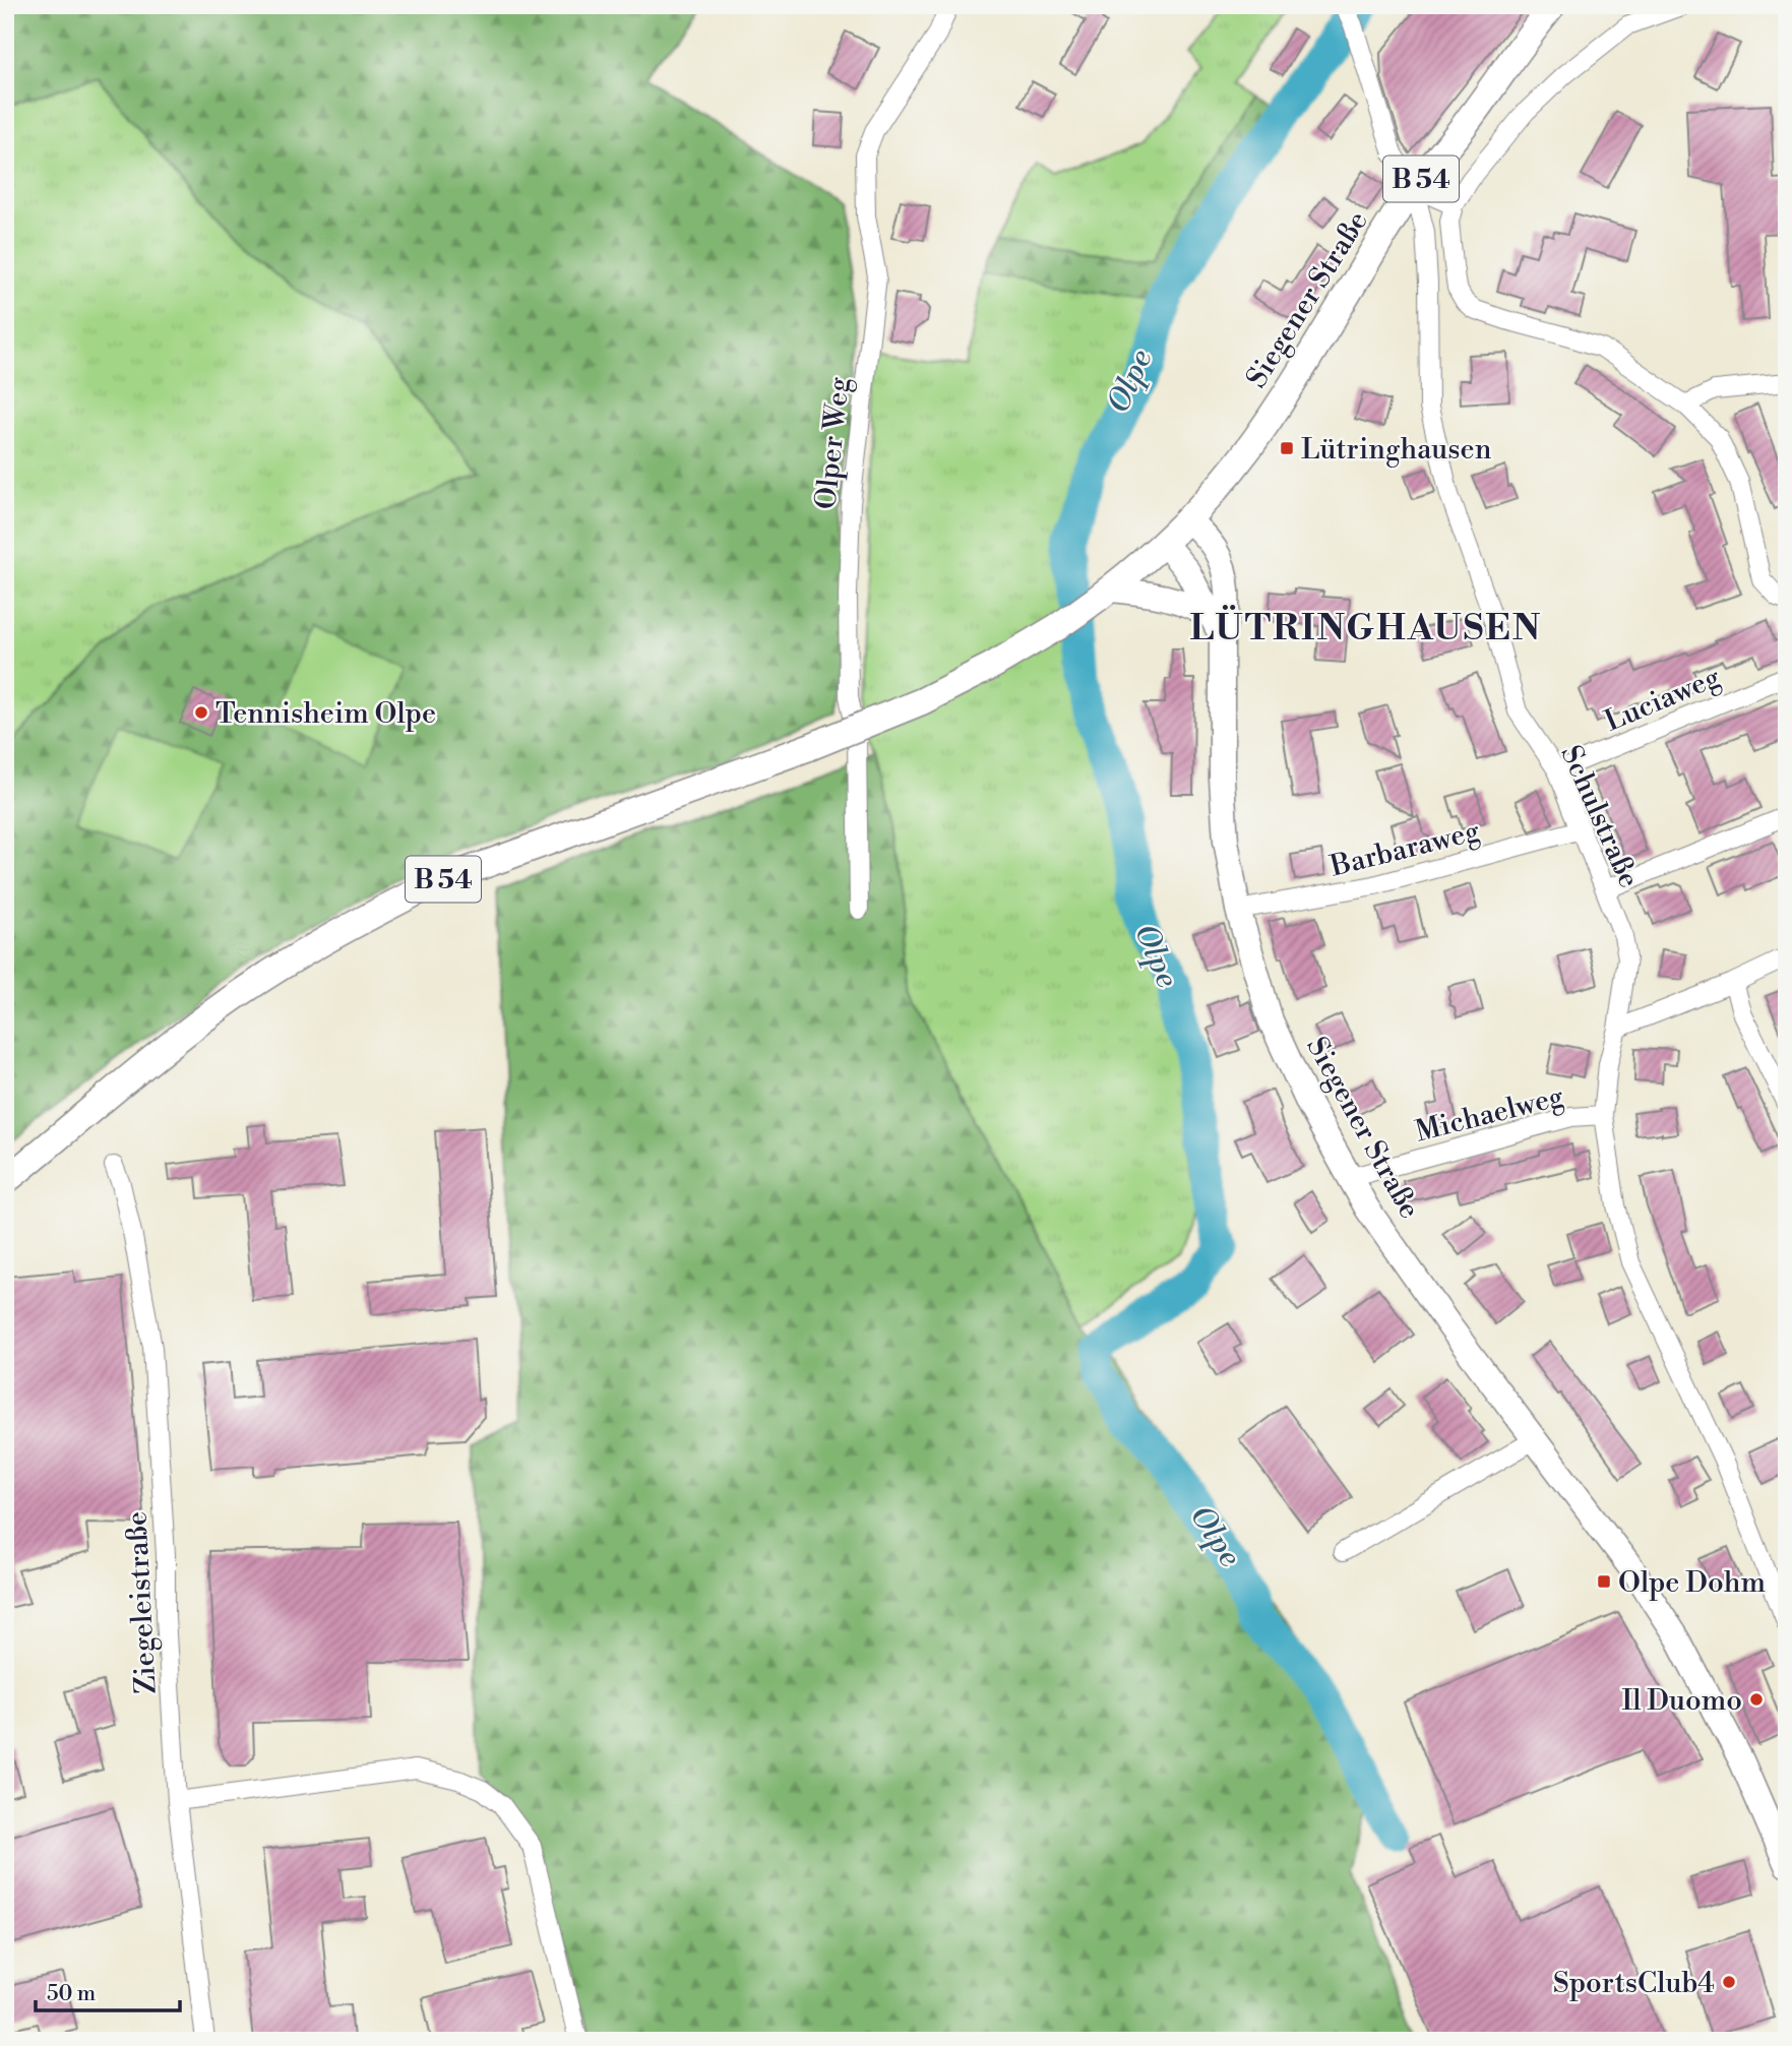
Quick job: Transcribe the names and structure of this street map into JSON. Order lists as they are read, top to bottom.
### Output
{
  "streets": {
    "main road": ["B 54", "Siegener Straße"],
    "street": [
      "Olper Weg",
      "Luciaweg",
      "Schulstraße",
      "Barbaraweg",
      "Michaelweg",
      "Ziegeleistraße"
    ]
  },
  "crossings": [
    ["B 54", "Siegener Straße"],
    ["Siegener Straße", "Schulstraße"],
    ["Siegener Straße", "Barbaraweg"],
    ["Siegener Straße", "Michaelweg"],
    ["Luciaweg", "Schulstraße"],
    ["Schulstraße", "Barbaraweg"],
    ["Schulstraße", "Michaelweg"]
  ],
  "districts": ["LÜTRINGHAUSEN"],
  "water": ["Olpe"],
  "places": {
    "transit": ["Lütringhausen", "Olpe Dohm"],
    "other": ["Tennisheim Olpe", "Il Duomo", "SportsClub4"]
  },
  "scale_bar": "50 m"
}
